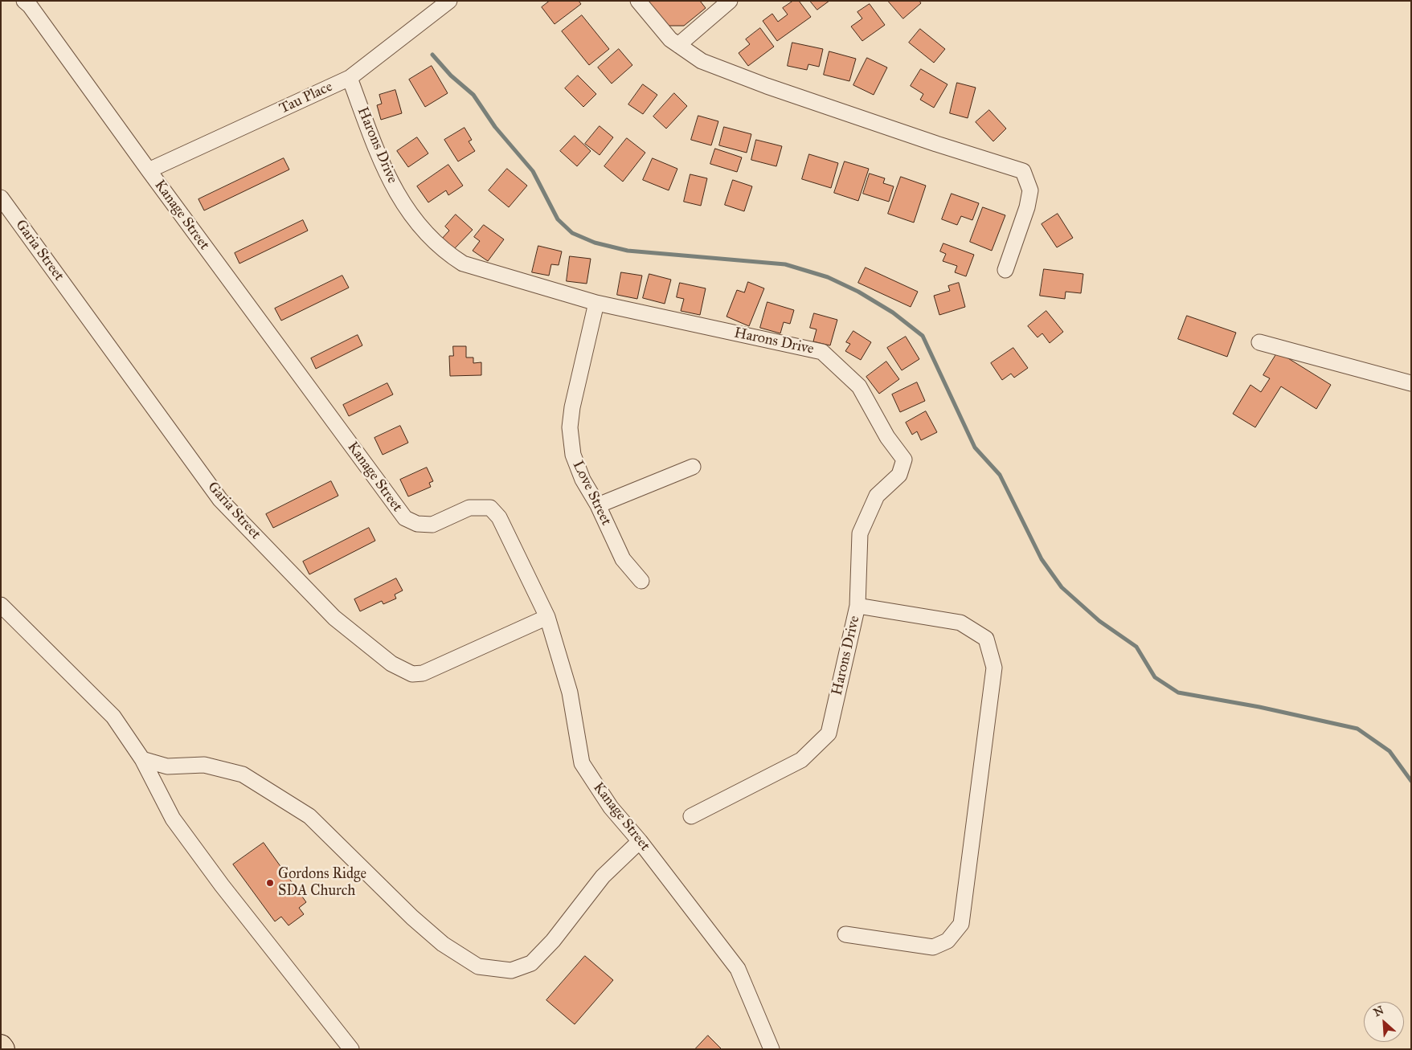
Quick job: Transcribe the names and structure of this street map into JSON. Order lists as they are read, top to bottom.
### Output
{
  "streets": {
    "street": [
      "Tau Place",
      "Harons Drive",
      "Kanage Street",
      "Garia Street",
      "Love Street"
    ]
  },
  "crossings": [
    ["Tau Place", "Harons Drive"],
    ["Tau Place", "Kanage Street"],
    ["Harons Drive", "Love Street"],
    ["Kanage Street", "Garia Street"]
  ],
  "places": ["Gordons Ridge SDA Church"],
  "north": "top left"
}
